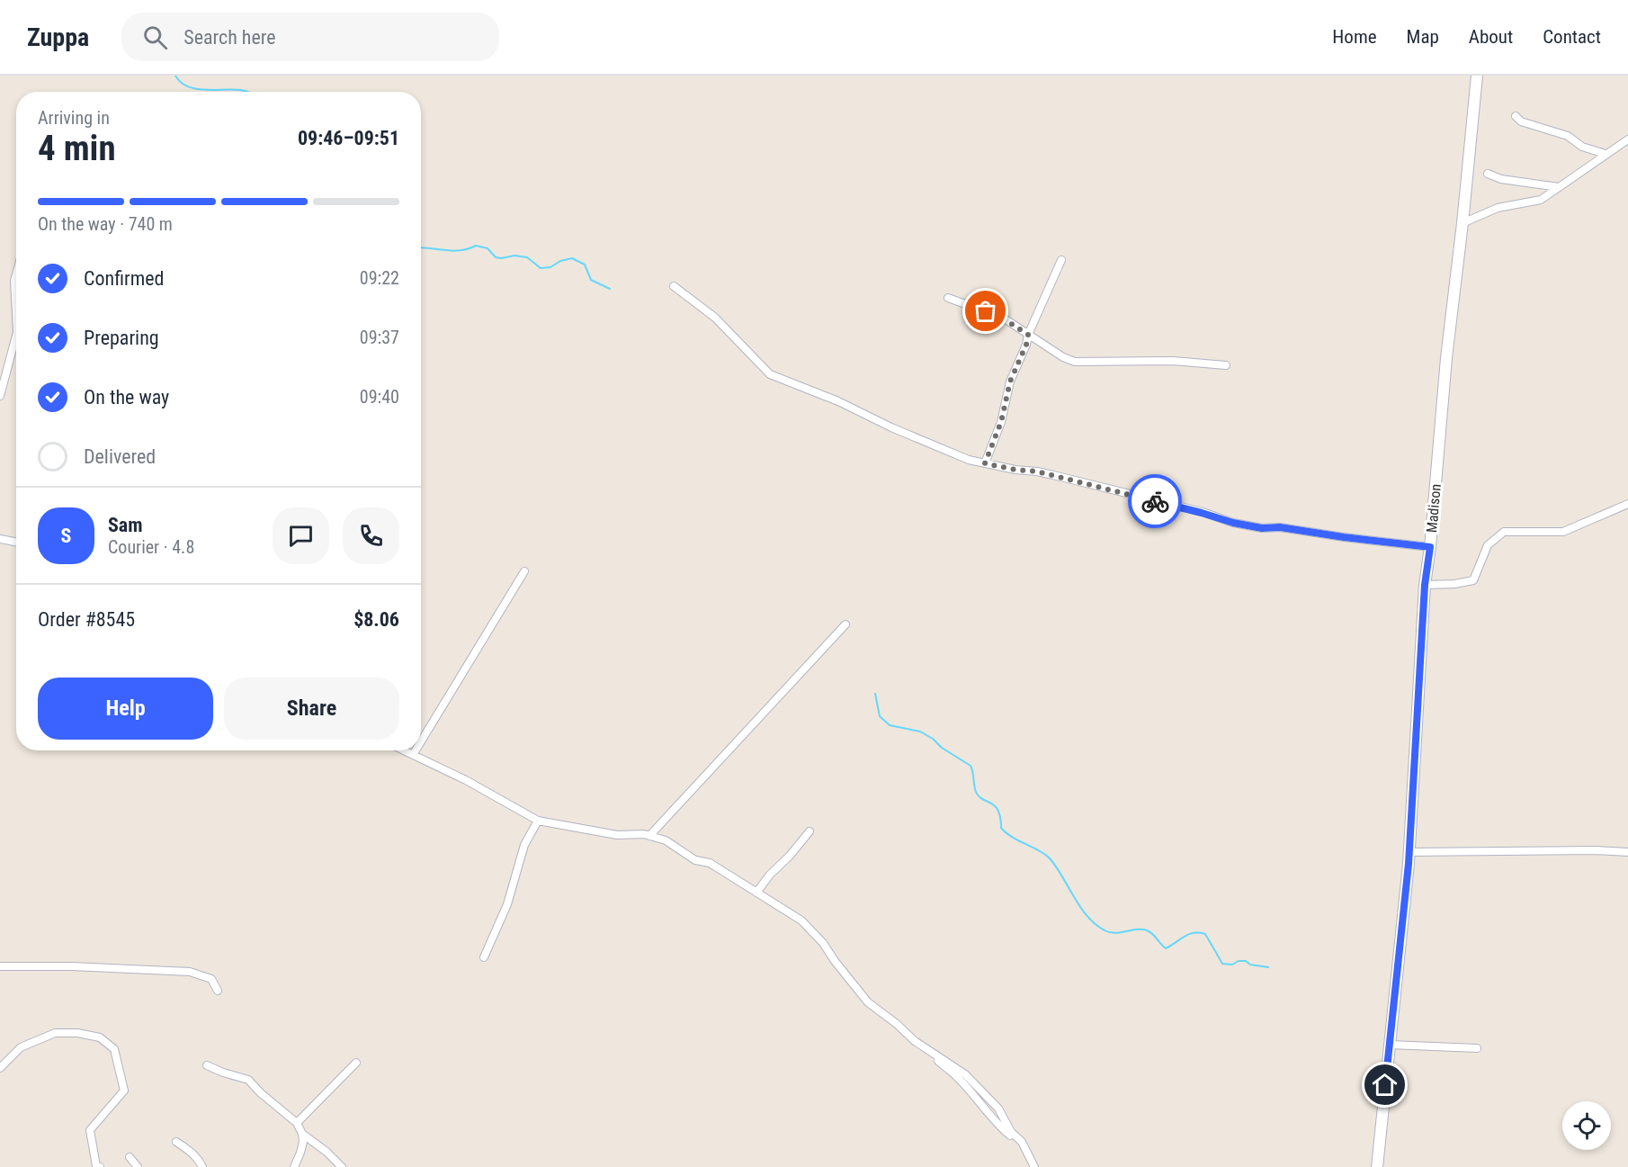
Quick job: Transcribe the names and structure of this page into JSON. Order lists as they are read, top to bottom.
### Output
{
  "streets": {
    "street": ["Madison"]
  },
  "page": {
    "header": "Zuppa",
    "search": "Search here",
    "nav": [
      "Home",
      "Map",
      "About",
      "Contact"
    ],
    "heading": ["4 min", "Arriving in", "09:46–09:51"],
    "panel": [
      "Sam",
      "Courier · 4.8",
      "Order #8545",
      "$8.06"
    ],
    "bar": "On the way · 740 m",
    "list": [
      ["Confirmed", "09:22"],
      ["Preparing", "09:37"],
      ["On the way", "09:40"],
      "Delivered"
    ],
    "round": "S",
    "buttons": ["Help", "Share"]
  }
}
